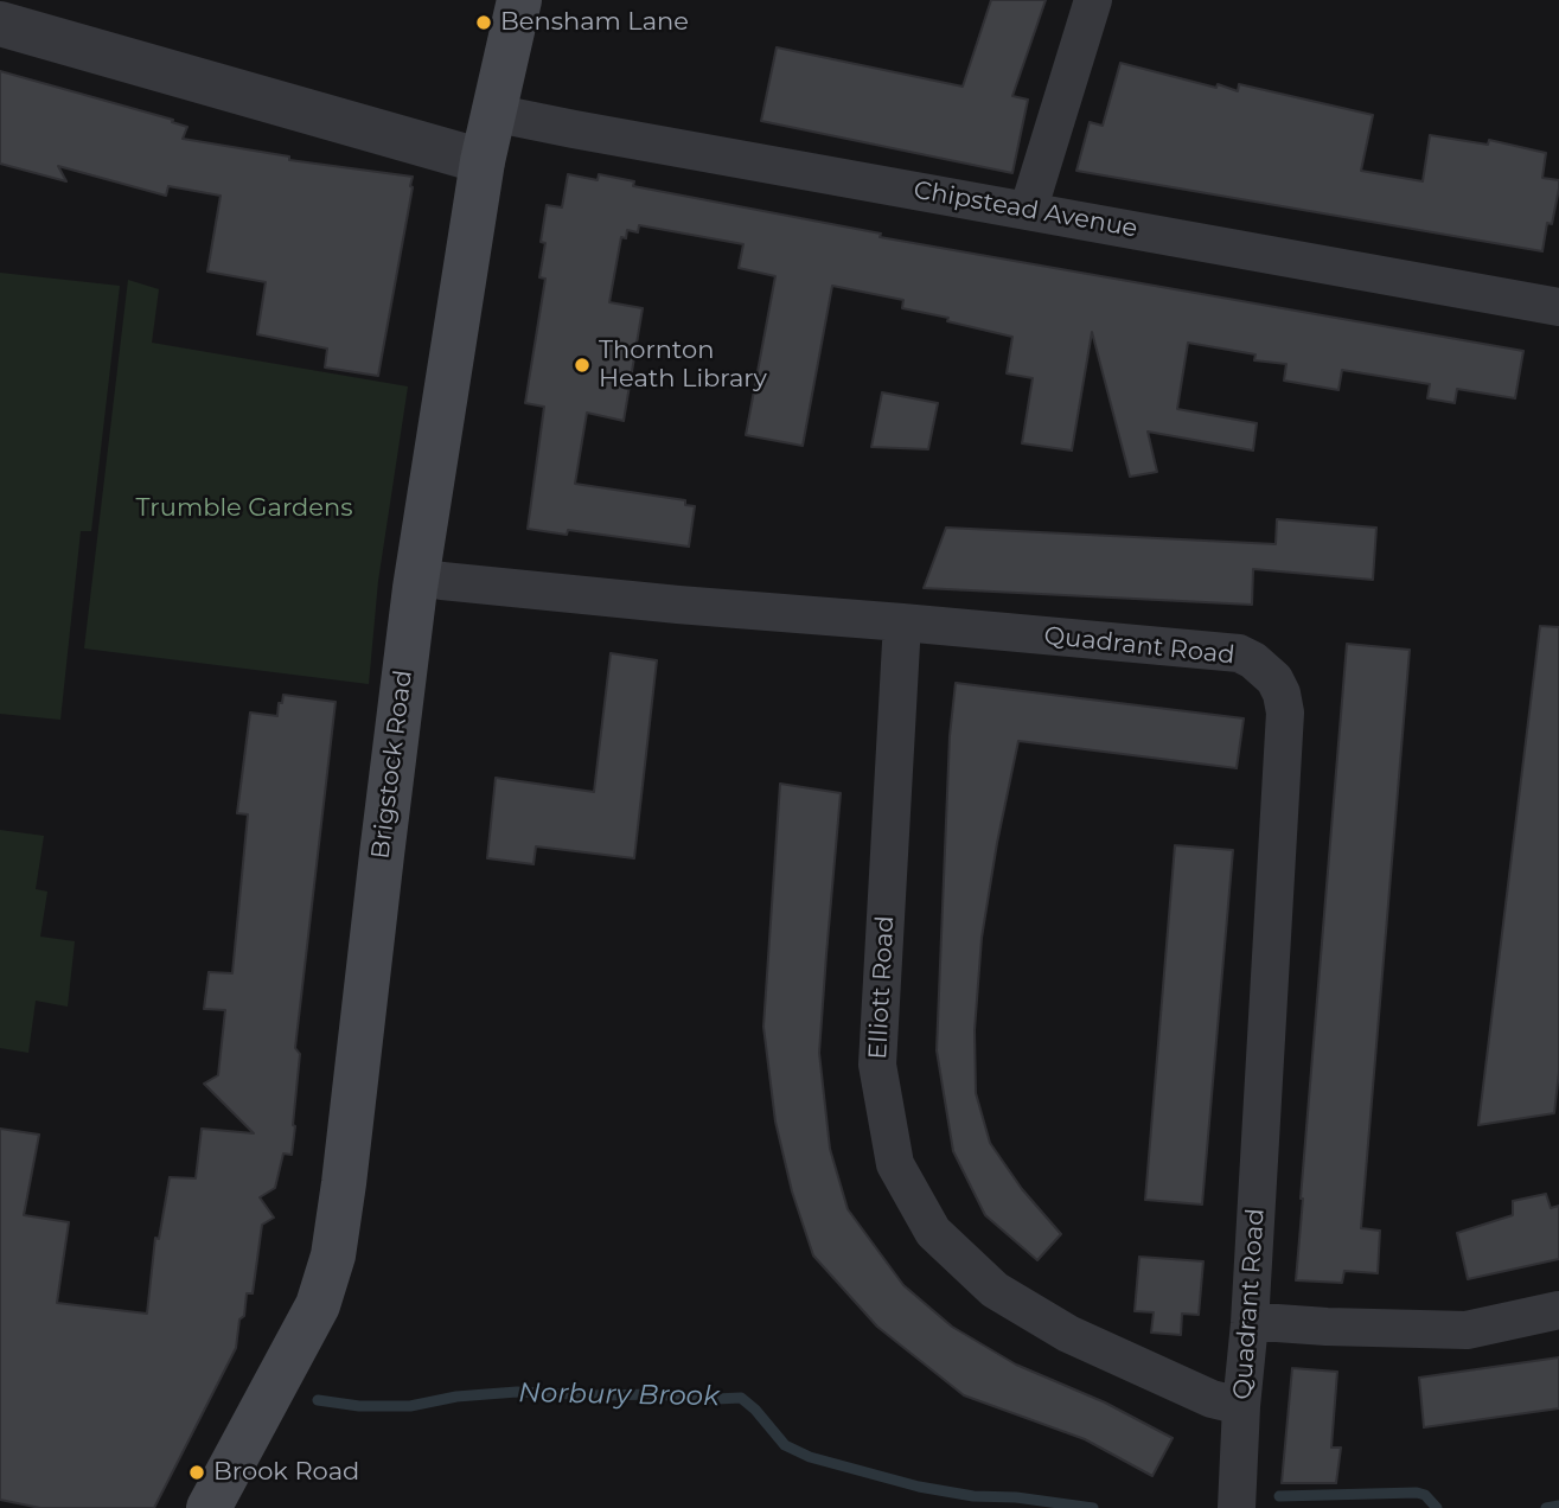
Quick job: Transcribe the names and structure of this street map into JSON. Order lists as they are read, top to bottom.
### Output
{
  "streets": {
    "main road": ["Brigstock Road"],
    "street": ["Chipstead Avenue", "Quadrant Road", "Elliott Road"]
  },
  "crossings": [
    ["Chipstead Avenue", "Brigstock Road"],
    ["Quadrant Road", "Brigstock Road"],
    ["Quadrant Road", "Elliott Road"]
  ],
  "water": ["Norbury Brook"],
  "parks": ["Trumble Gardens"],
  "places": ["Bensham Lane", "Thornton Heath Library", "Brook Road"]
}
